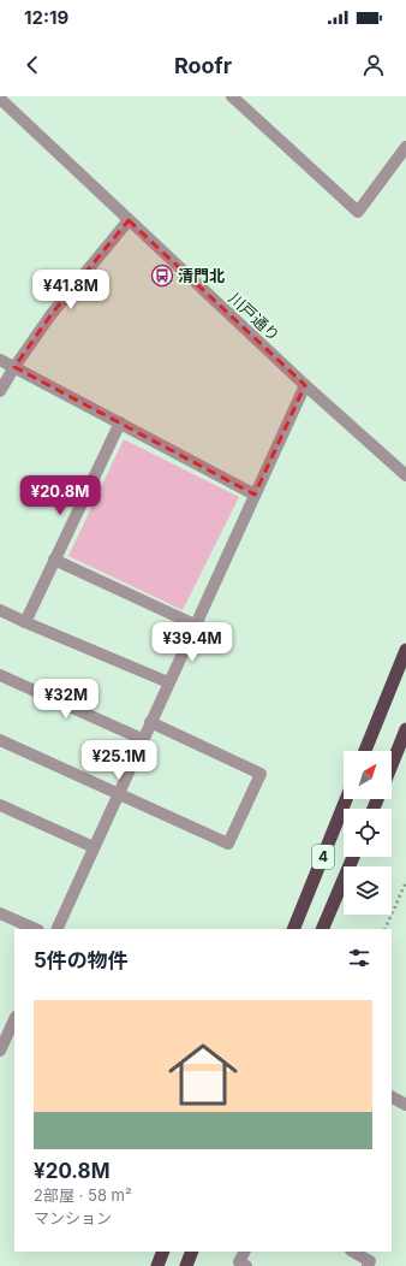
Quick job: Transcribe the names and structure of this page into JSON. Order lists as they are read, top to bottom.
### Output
{
  "streets": {
    "highway": ["4"],
    "street": ["川戸通り"]
  },
  "places": {
    "bus stop": ["清門北"]
  },
  "north": "top right",
  "page": {
    "status": "12:19",
    "header": "Roofr",
    "price": [
      "¥41.8M",
      "¥20.8M",
      "¥39.4M",
      "¥32M",
      "¥25.1M"
    ],
    "heading": "5件の物件",
    "list": [
      {
        "name": "¥20.8M",
        "note": "2部屋 · 58 m² · マンション"
      }
    ]
  }
}
